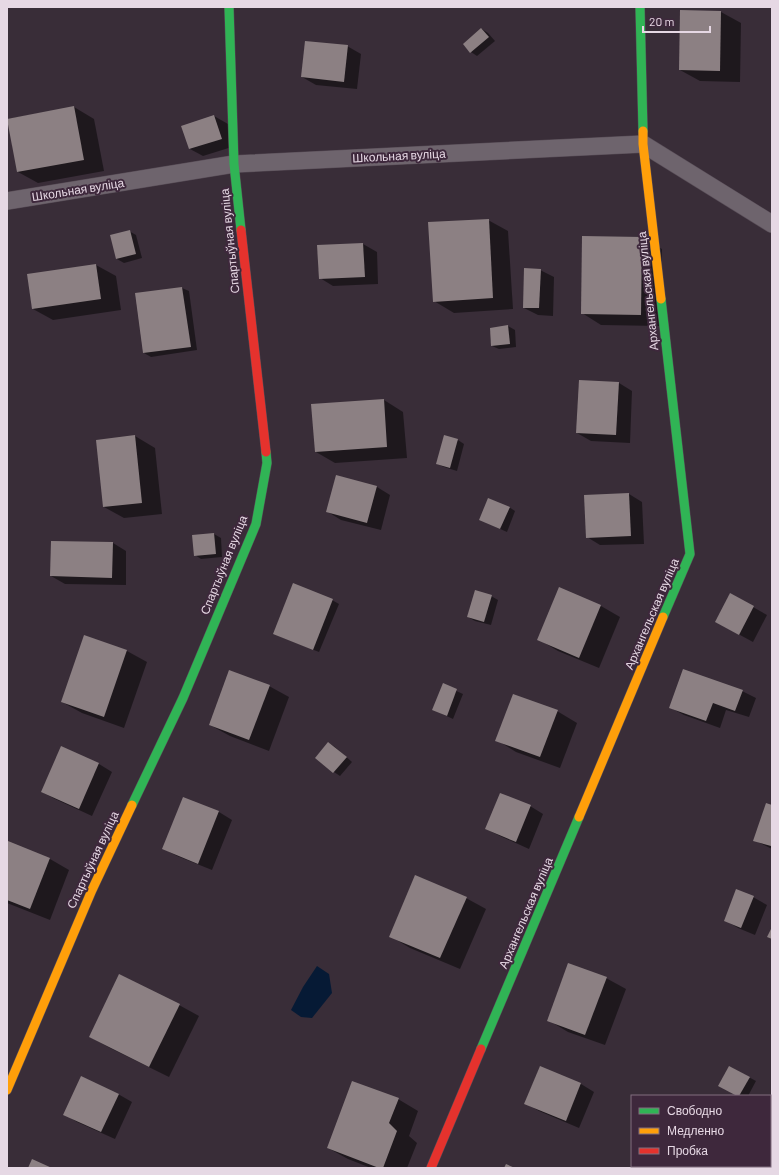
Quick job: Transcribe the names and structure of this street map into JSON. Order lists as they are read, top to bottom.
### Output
{
  "streets": {
    "street": ["Школьная вуліца", "Спартыўная вуліца", "Архангельская вуліца"]
  },
  "crossings": [
    ["Школьная вуліца", "Спартыўная вуліца"],
    ["Школьная вуліца", "Архангельская вуліца"]
  ],
  "legend": ["Свободно", "Медленно", "Пробка"],
  "scale_bar": "20 m"
}
